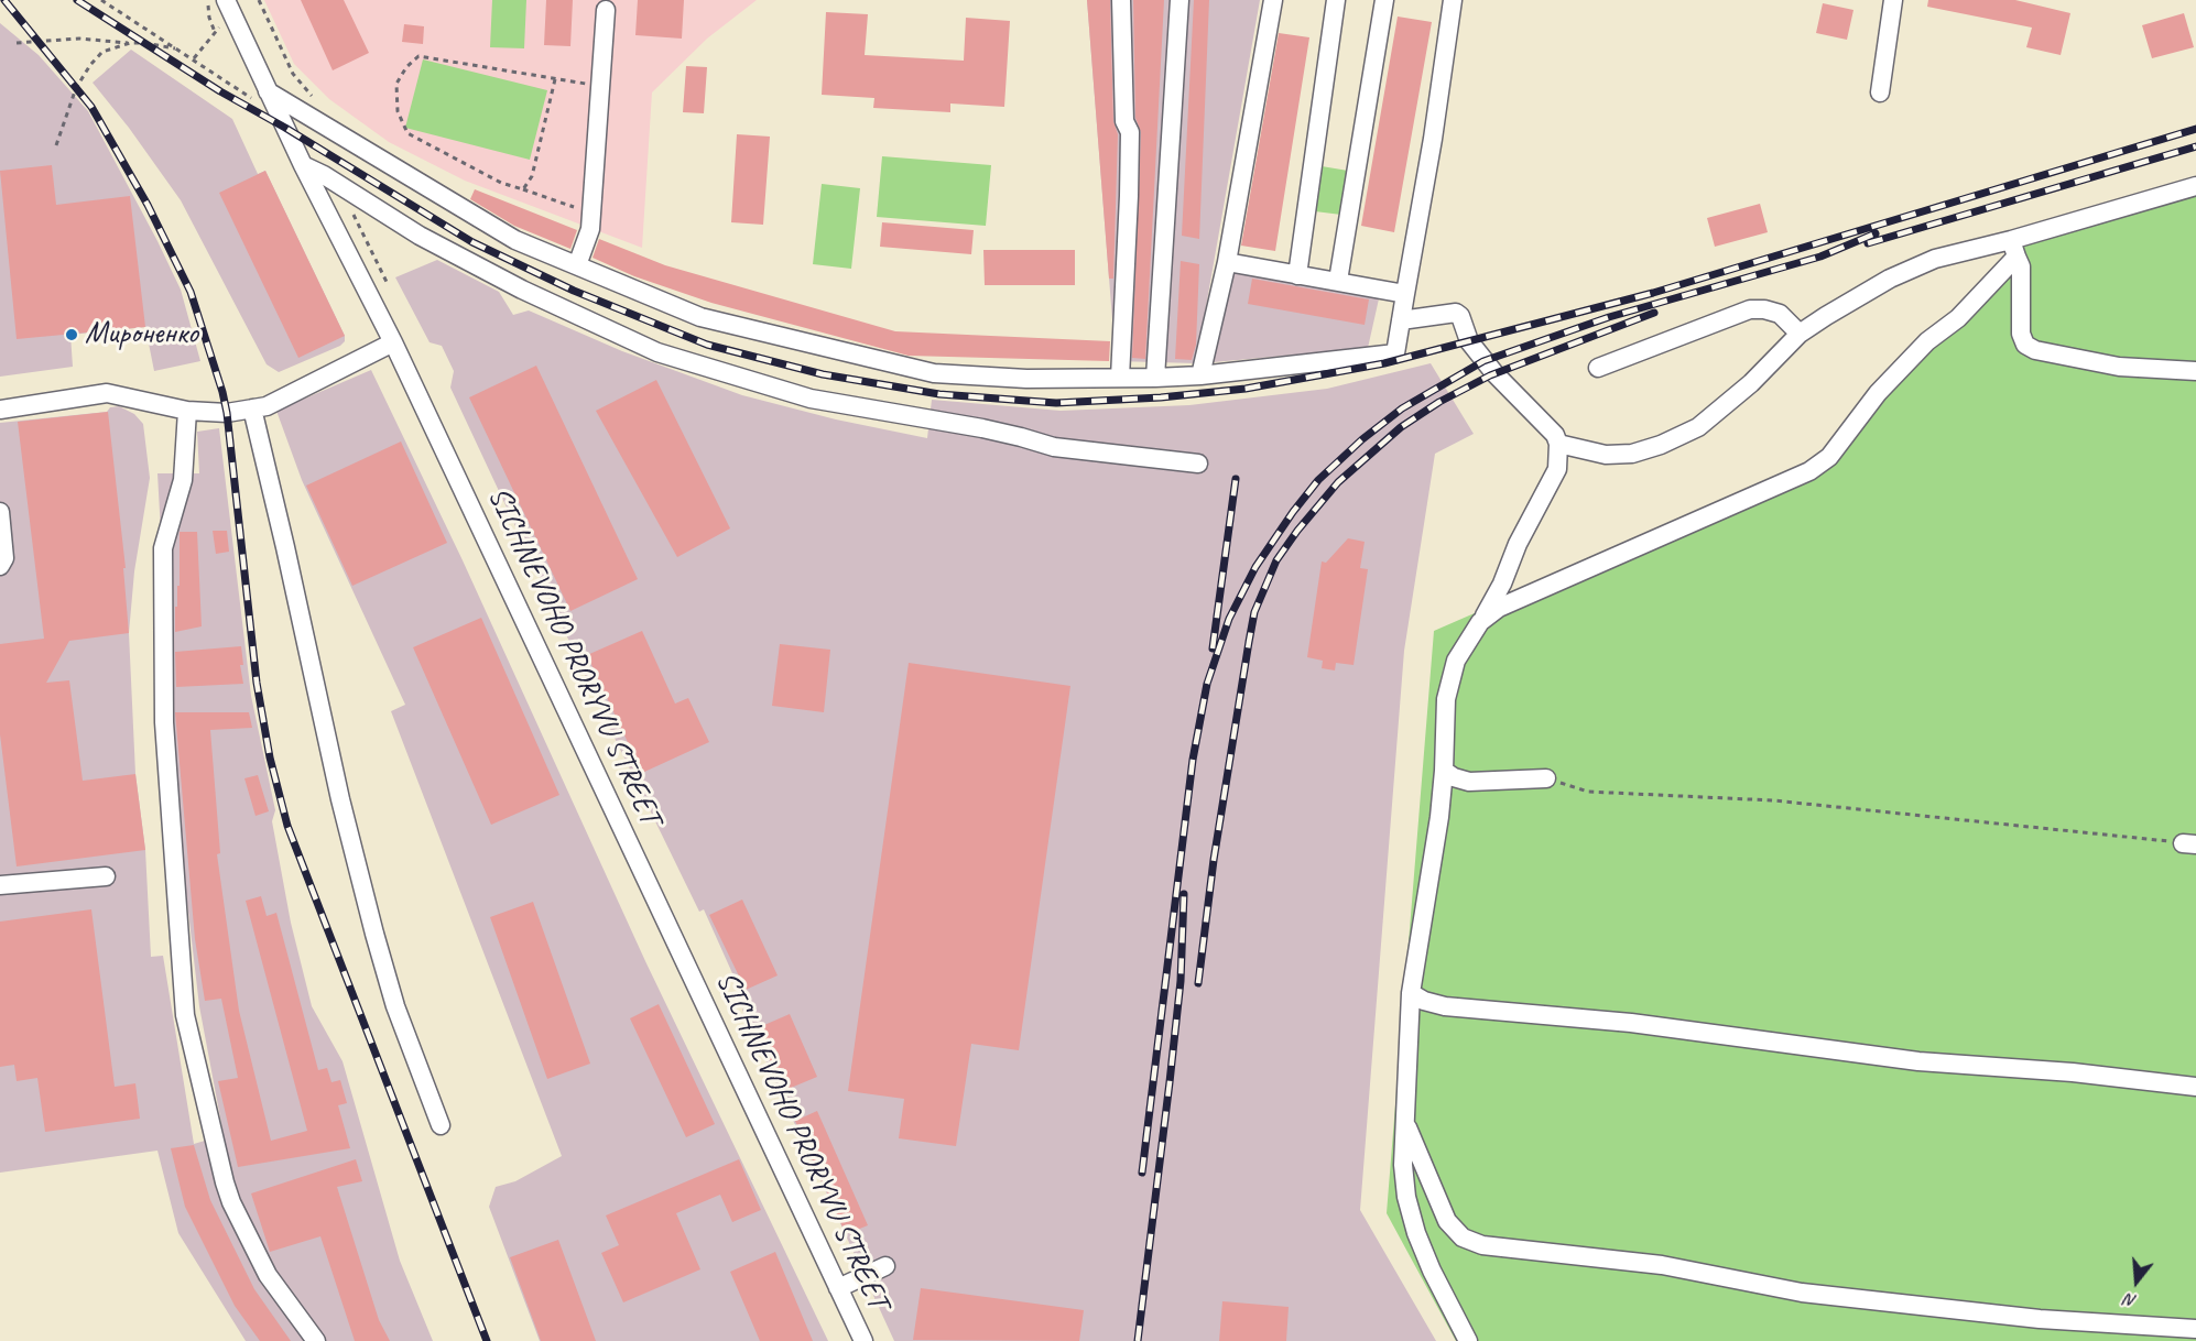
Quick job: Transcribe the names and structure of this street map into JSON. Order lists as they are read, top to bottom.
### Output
{
  "streets": {
    "street": ["SICHNEVOHO PRORYVU STREET"]
  },
  "places": ["Мироненко"],
  "north": "bottom"
}
